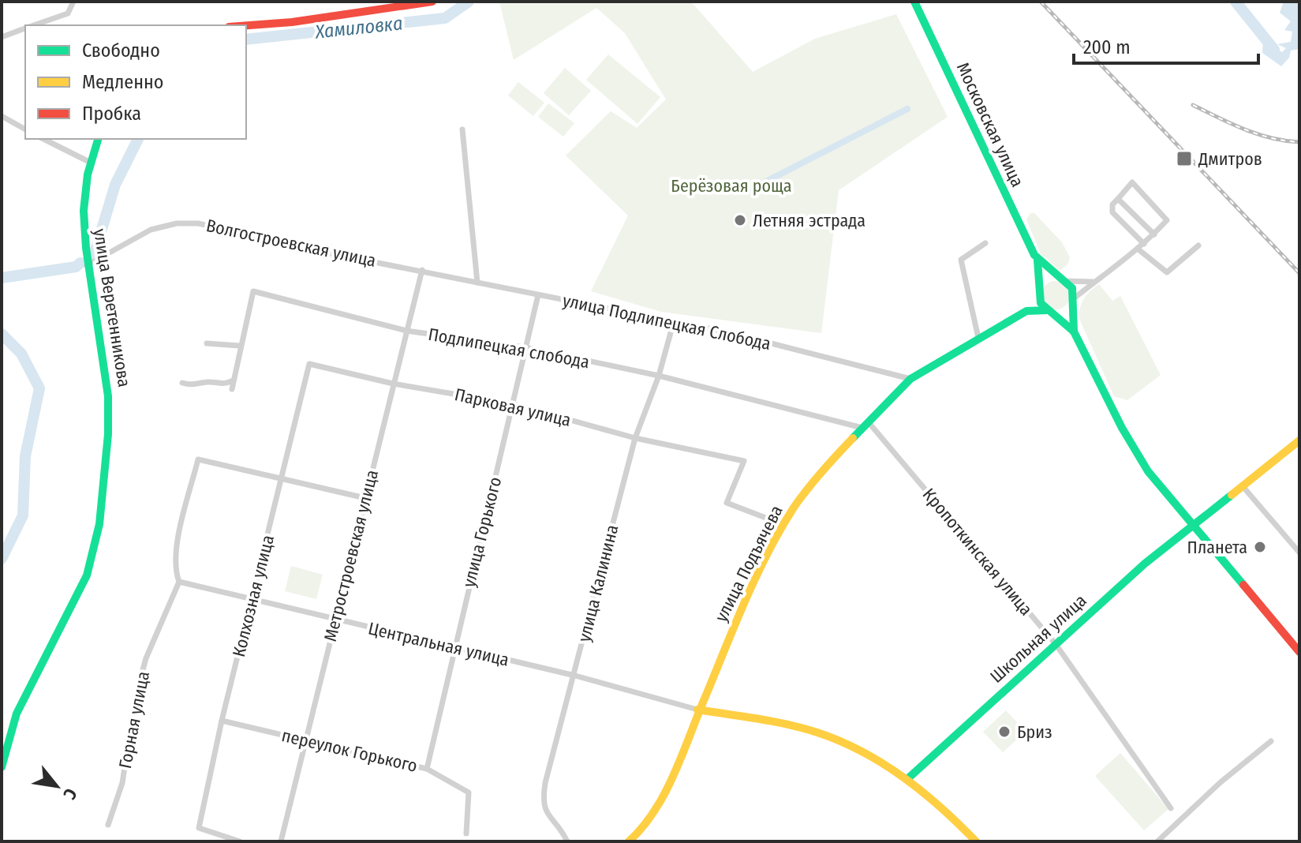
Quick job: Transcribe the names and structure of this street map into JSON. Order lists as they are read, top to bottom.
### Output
{
  "streets": {
    "main road": [
      "Московская улица",
      "улица Веретенникова",
      "улица Подъячева",
      "Школьная улица"
    ],
    "street": [
      "Волгостроевская улица",
      "улица Подлипецкая Слобода",
      "Подлипецкая слобода",
      "Парковая улица",
      "улица Горького",
      "Кропоткинская улица",
      "Метростроевская улица",
      "улица Калинина",
      "Колхозная улица",
      "Центральная улица",
      "Горная улица",
      "переулок Горького"
    ]
  },
  "crossings": [
    ["Московская улица", "улица Подъячева"],
    ["Московская улица", "Школьная улица"],
    ["Волгостроевская улица", "улица Веретенникова"],
    ["Волгостроевская улица", "улица Подлипецкая Слобода"],
    ["Волгостроевская улица", "Метростроевская улица"],
    ["улица Подлипецкая Слобода", "улица Горького"],
    ["улица Подлипецкая Слобода", "Метростроевская улица"],
    ["улица Подлипецкая Слобода", "улица Подъячева"],
    ["улица Подлипецкая Слобода", "улица Калинина"],
    ["Подлипецкая слобода", "улица Горького"],
    ["Подлипецкая слобода", "Кропоткинская улица"],
    ["Подлипецкая слобода", "Метростроевская улица"],
    ["Подлипецкая слобода", "улица Подъячева"],
    ["Подлипецкая слобода", "улица Калинина"],
    ["Парковая улица", "улица Горького"],
    ["Парковая улица", "Метростроевская улица"],
    ["Парковая улица", "улица Подъячева"],
    ["Парковая улица", "улица Калинина"],
    ["Парковая улица", "Колхозная улица"],
    ["улица Горького", "Центральная улица"],
    ["улица Горького", "переулок Горького"],
    ["Кропоткинская улица", "улица Подъячева"],
    ["Кропоткинская улица", "Школьная улица"],
    ["Метростроевская улица", "Центральная улица"],
    ["Метростроевская улица", "переулок Горького"],
    ["улица Подъячева", "Центральная улица"],
    ["улица Калинина", "Центральная улица"],
    ["Колхозная улица", "Центральная улица"],
    ["Колхозная улица", "переулок Горького"],
    ["Центральная улица", "Горная улица"]
  ],
  "water": ["Хамиловка"],
  "parks": ["Берёзовая роща"],
  "places": {
    "transit": ["Дмитров"],
    "other": ["Летняя эстрада", "Планета", "Бриз"]
  },
  "legend": ["Свободно", "Медленно", "Пробка"],
  "scale_bar": "200 m",
  "north": "bottom right"
}
